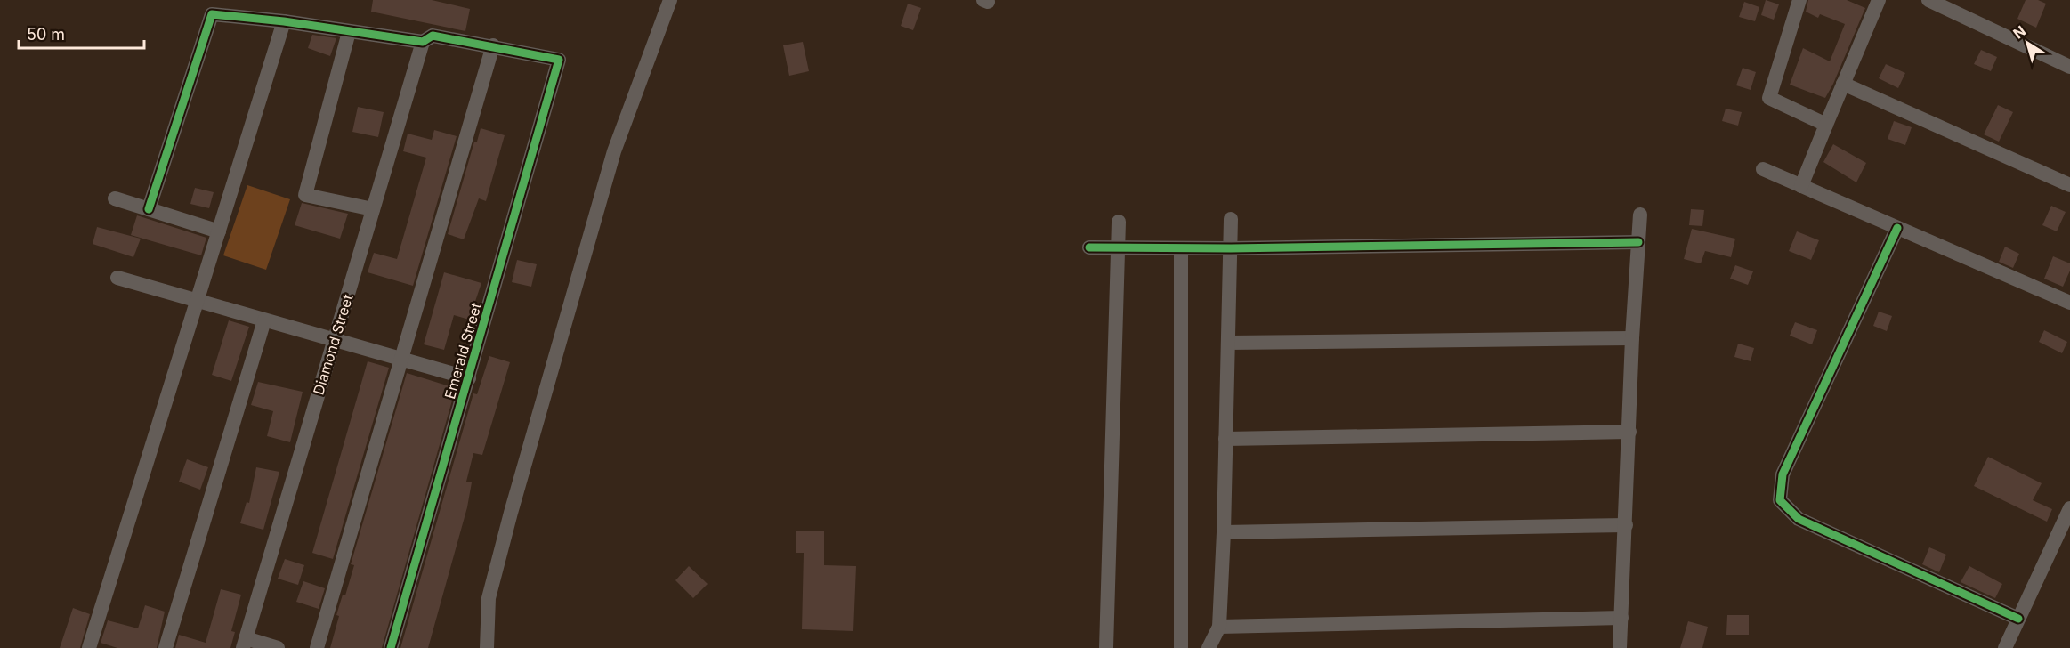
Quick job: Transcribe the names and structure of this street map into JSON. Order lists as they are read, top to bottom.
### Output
{
  "streets": {
    "street": ["Diamond Street", "Emerald Street"]
  },
  "scale_bar": "50 m",
  "north": "top left"
}
